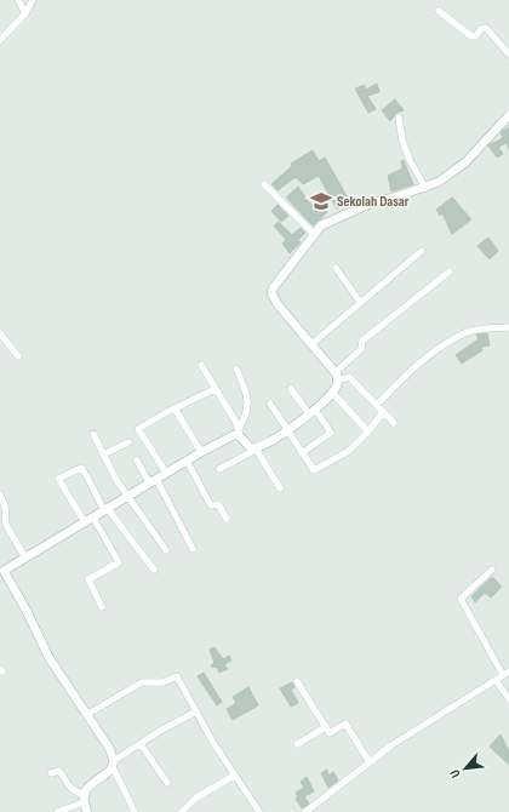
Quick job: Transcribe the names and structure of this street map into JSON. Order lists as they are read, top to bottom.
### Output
{
  "places": {
    "school or university": ["Sekolah Dasar"]
  },
  "north": "bottom left"
}
